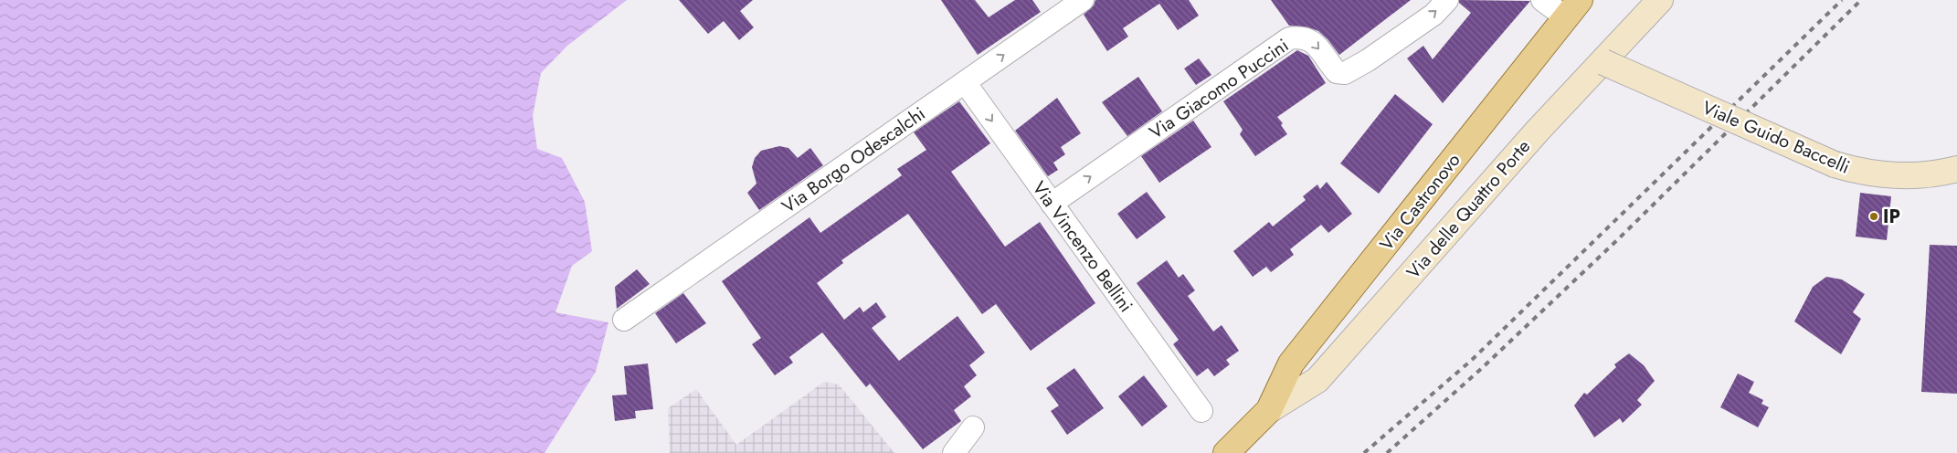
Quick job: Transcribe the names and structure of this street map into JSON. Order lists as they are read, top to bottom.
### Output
{
  "streets": {
    "main road": ["Viale Guido Baccelli", "Via Castronovo", "Via delle Quattro Porte"],
    "street": ["Via Giacomo Puccini", "Via Borgo Odescalchi", "Via Vincenzo Bellini"]
  },
  "crossings": [
    ["Via Giacomo Puccini", "Via Vincenzo Bellini"],
    ["Viale Guido Baccelli", "Via delle Quattro Porte"],
    ["Via Borgo Odescalchi", "Via Vincenzo Bellini"],
    ["Via Castronovo", "Via delle Quattro Porte"]
  ],
  "one_way": ["Via Giacomo Puccini", "Via Vincenzo Bellini"],
  "places": ["IP"]
}
